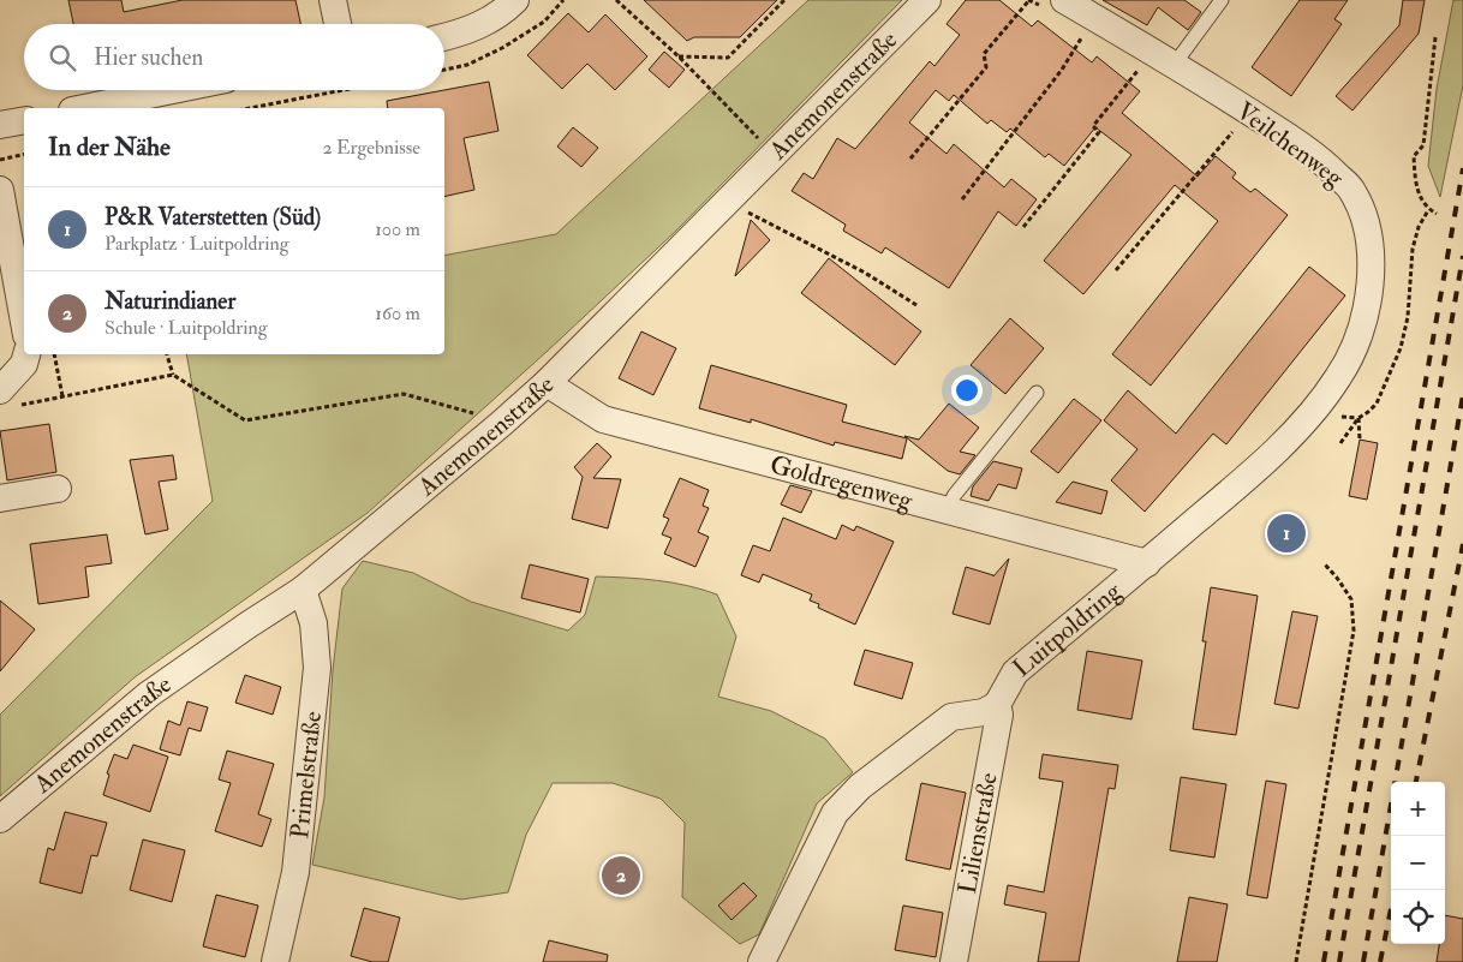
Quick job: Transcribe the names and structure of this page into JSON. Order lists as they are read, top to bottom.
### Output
{
  "streets": {
    "street": [
      "Anemonenstraße",
      "Veilchenweg",
      "Goldregenweg",
      "Luitpoldring",
      "Primelstraße",
      "Lilienstraße"
    ]
  },
  "crossings": [
    ["Anemonenstraße", "Goldregenweg"],
    ["Anemonenstraße", "Primelstraße"],
    ["Veilchenweg", "Luitpoldring"],
    ["Goldregenweg", "Luitpoldring"],
    ["Luitpoldring", "Lilienstraße"]
  ],
  "page": {
    "search": "Hier suchen",
    "heading": ["In der Nähe", "2 Ergebnisse"],
    "list": [
      {
        "mark": "1",
        "name": "P&R Vaterstetten (Süd)",
        "note": "Parkplatz · Luitpoldring",
        "value": "100 m"
      },
      {
        "mark": "2",
        "name": "Naturindianer",
        "note": "Schule · Luitpoldring",
        "value": "160 m"
      }
    ],
    "pins": ["1", "2"],
    "map_buttons": ["+", "−"]
  }
}
